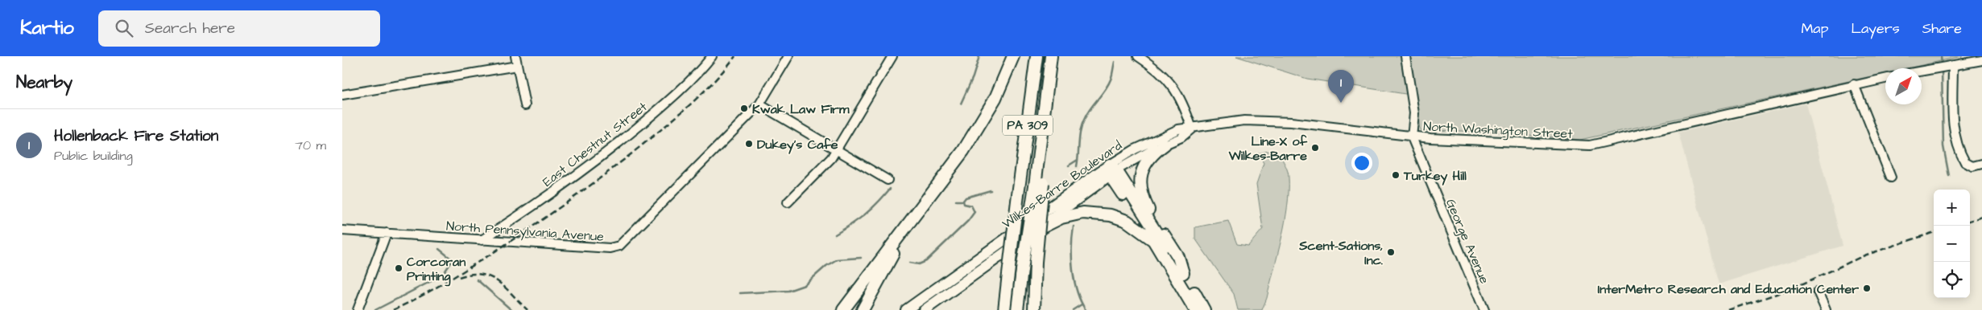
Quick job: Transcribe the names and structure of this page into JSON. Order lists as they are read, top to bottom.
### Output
{
  "streets": {
    "highway": ["PA 309"],
    "main road": ["Wilkes-Barre Boulevard"],
    "street": [
      "North Washington Street",
      "East Chestnut Street",
      "North Pennsylvania Avenue",
      "George Avenue"
    ]
  },
  "crossings": [
    ["North Washington Street", "Wilkes-Barre Boulevard"],
    ["North Washington Street", "George Avenue"],
    ["East Chestnut Street", "North Pennsylvania Avenue"]
  ],
  "places": [
    "Kwak Law Firm",
    "Dukey's Cafe",
    "Line-X of Wilkes-Barre",
    "Turkey Hill",
    "Scent-Sations, Inc.",
    "Corcoran Printing",
    "InterMetro Research and Education Center"
  ],
  "north": "top right",
  "page": {
    "header": "Kartio",
    "search": "Search here",
    "nav": ["Map", "Layers", "Share"],
    "heading": "Nearby",
    "pins": "1",
    "list": [
      {
        "mark": "1",
        "name": "Hollenback Fire Station",
        "note": "Public building",
        "value": "70 m"
      }
    ],
    "map_buttons": ["+", "−"]
  }
}
